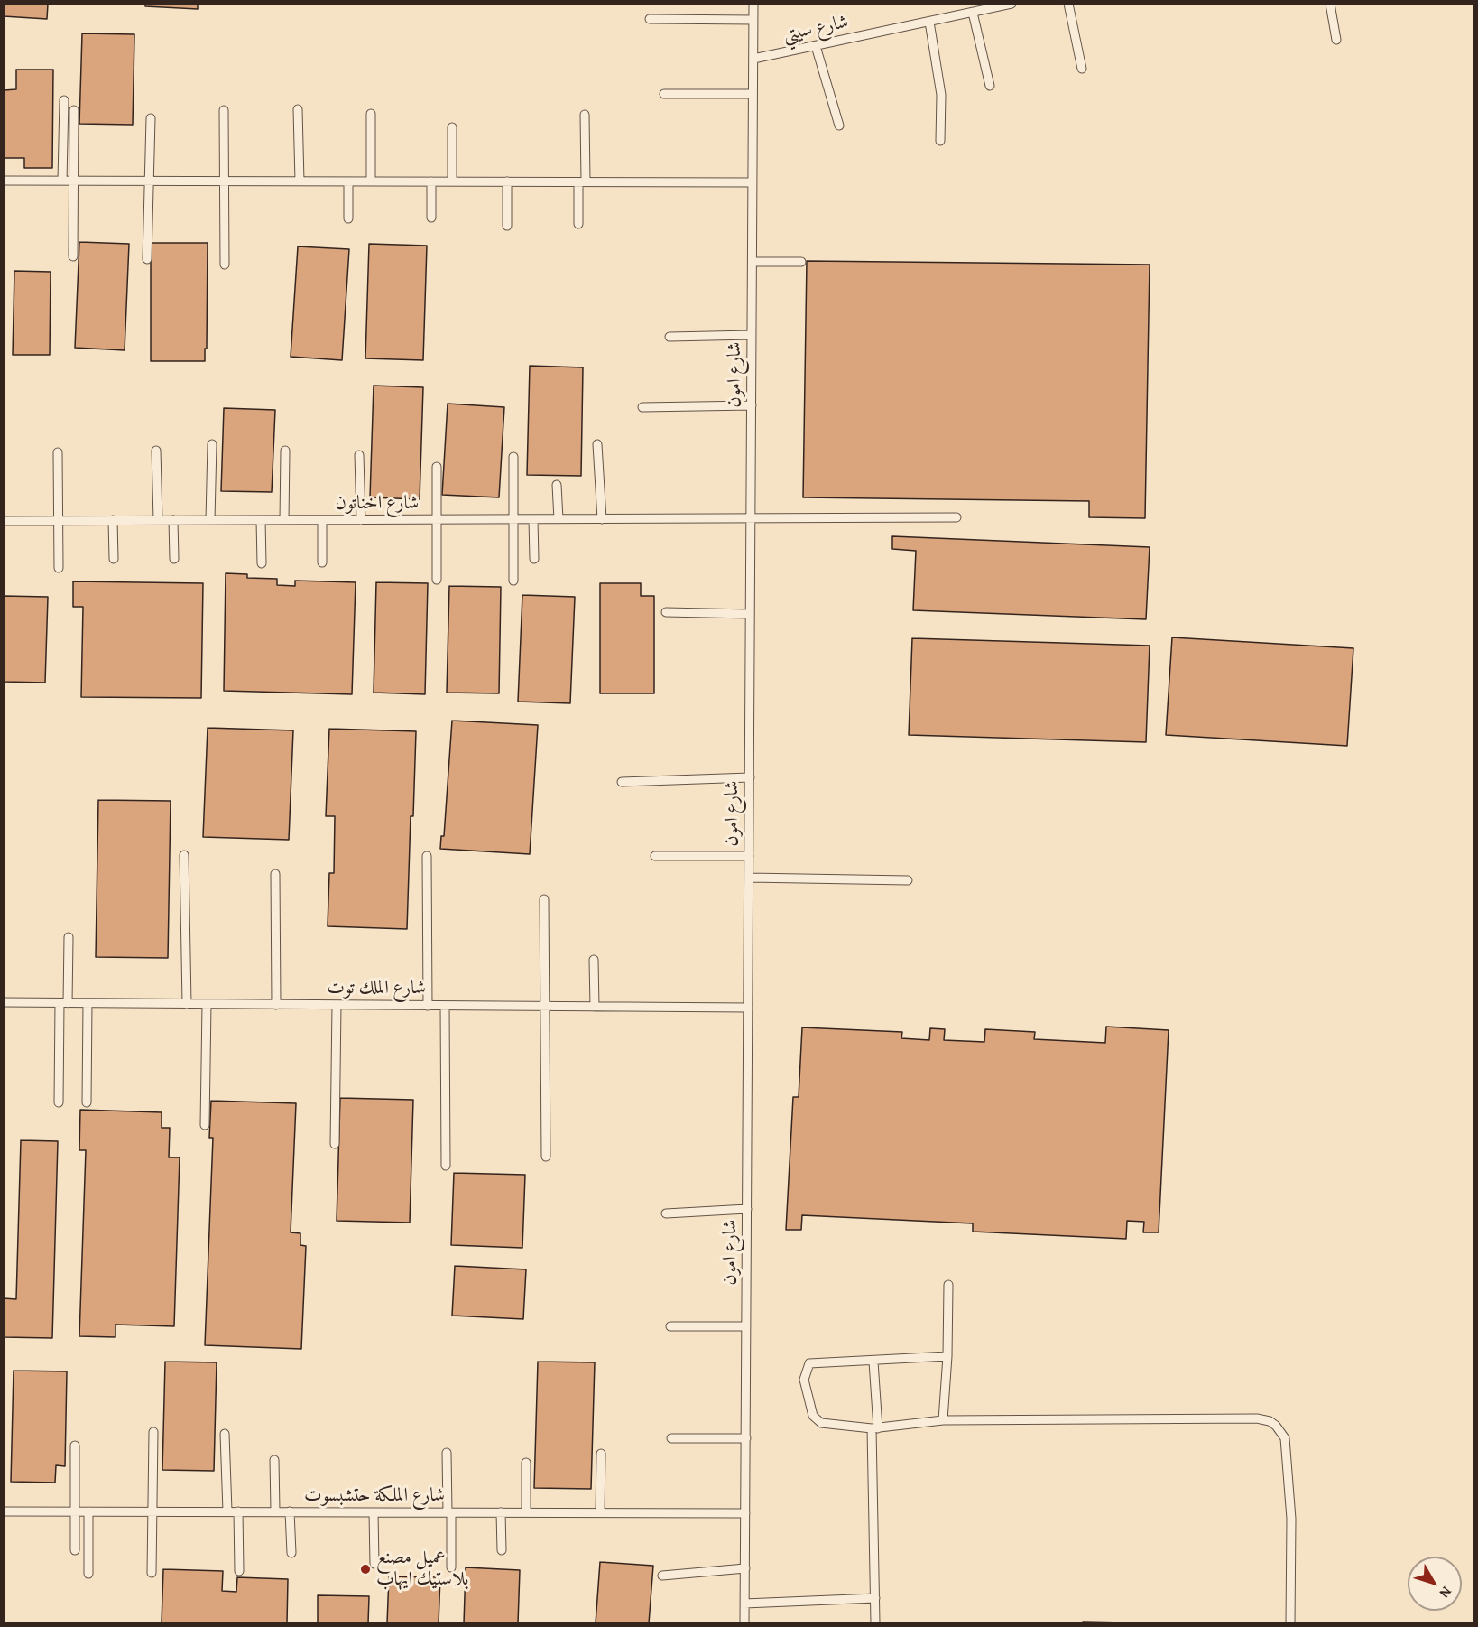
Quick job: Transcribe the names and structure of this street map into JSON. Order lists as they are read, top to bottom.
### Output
{
  "streets": {
    "lane": [
      "شارع سيتي",
      "شارع امون",
      "شارع اخناتون",
      "شارع الملك توت",
      "شارع الملكة حتشبسوت"
    ]
  },
  "crossings": [
    ["شارع سيتي", "شارع امون"],
    ["شارع امون", "شارع اخناتون"],
    ["شارع امون", "شارع الملك توت"],
    ["شارع امون", "شارع الملكة حتشبسوت"]
  ],
  "places": ["عميل مصنع بلاستيك ايهاب"],
  "north": "bottom right"
}
